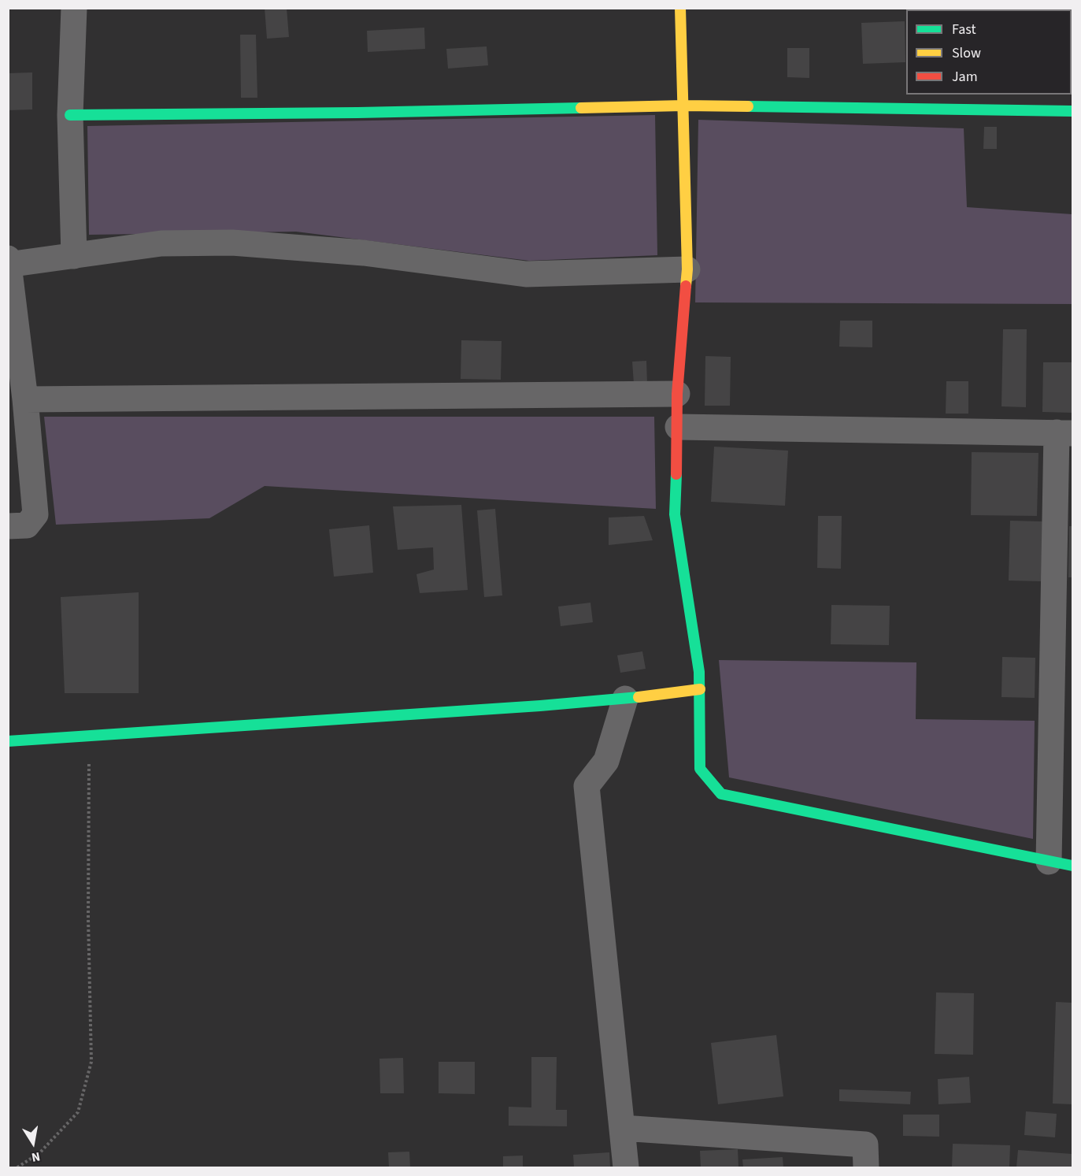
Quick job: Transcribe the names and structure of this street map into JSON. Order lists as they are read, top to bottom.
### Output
{
  "legend": ["Fast", "Slow", "Jam"],
  "north": "bottom"
}
